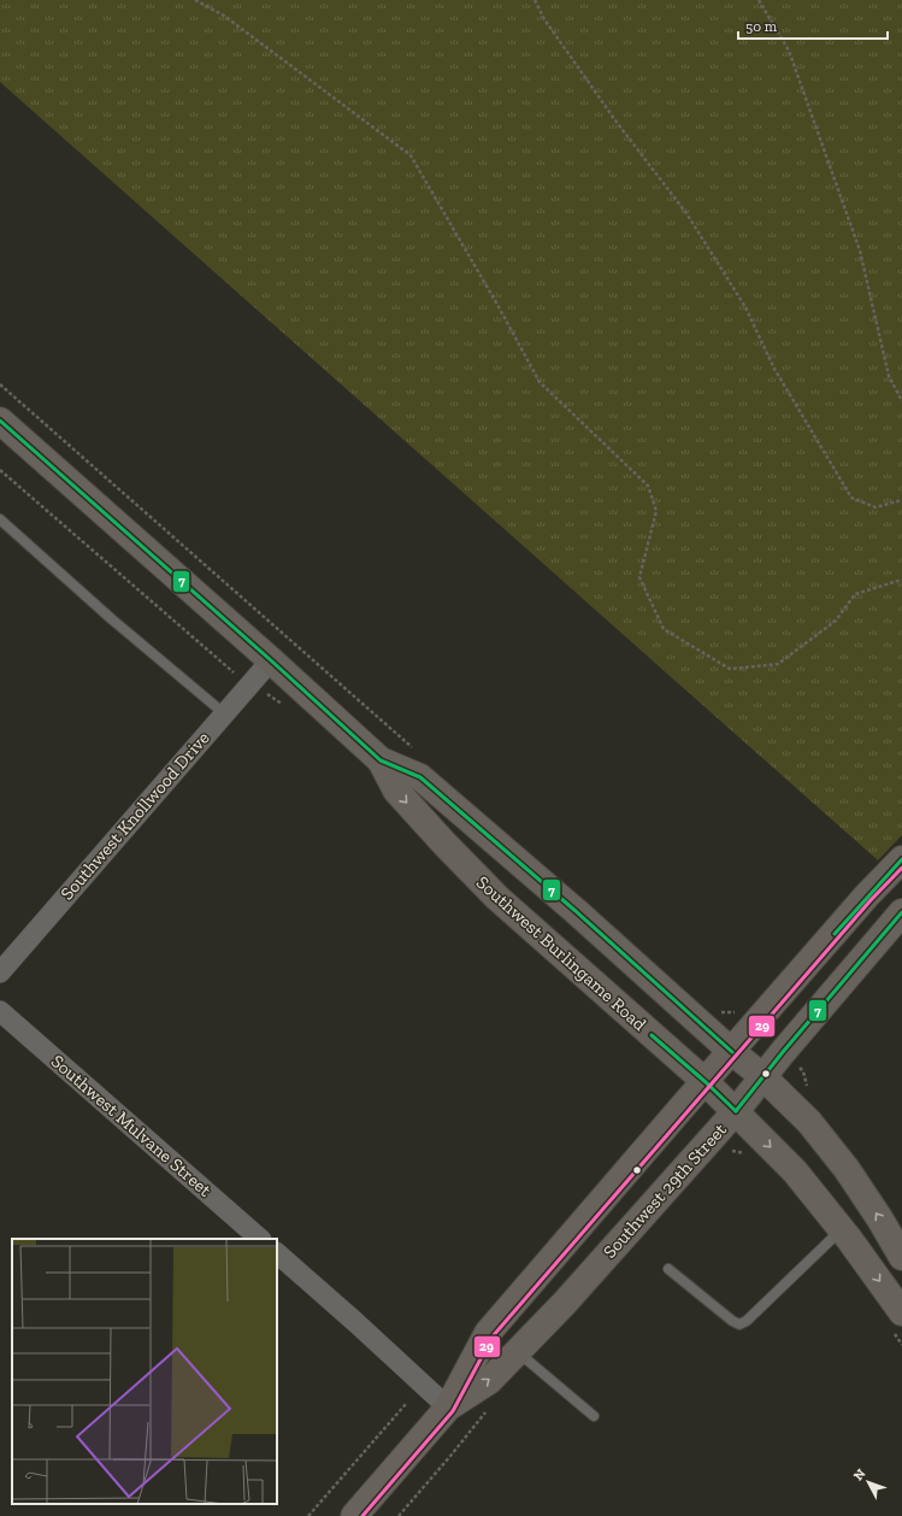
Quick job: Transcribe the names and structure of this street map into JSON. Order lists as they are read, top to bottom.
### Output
{
  "streets": {
    "main road": ["Southwest Burlingame Road", "Southwest 29th Street"],
    "street": ["Southwest Knollwood Drive", "Southwest Mulvane Street"]
  },
  "crossings": [
    ["Southwest Knollwood Drive", "Southwest Burlingame Road"],
    ["Southwest Burlingame Road", "Southwest 29th Street"]
  ],
  "lines": ["transit line 7", "transit line 29"],
  "scale_bar": "50 m",
  "north": "top left"
}
